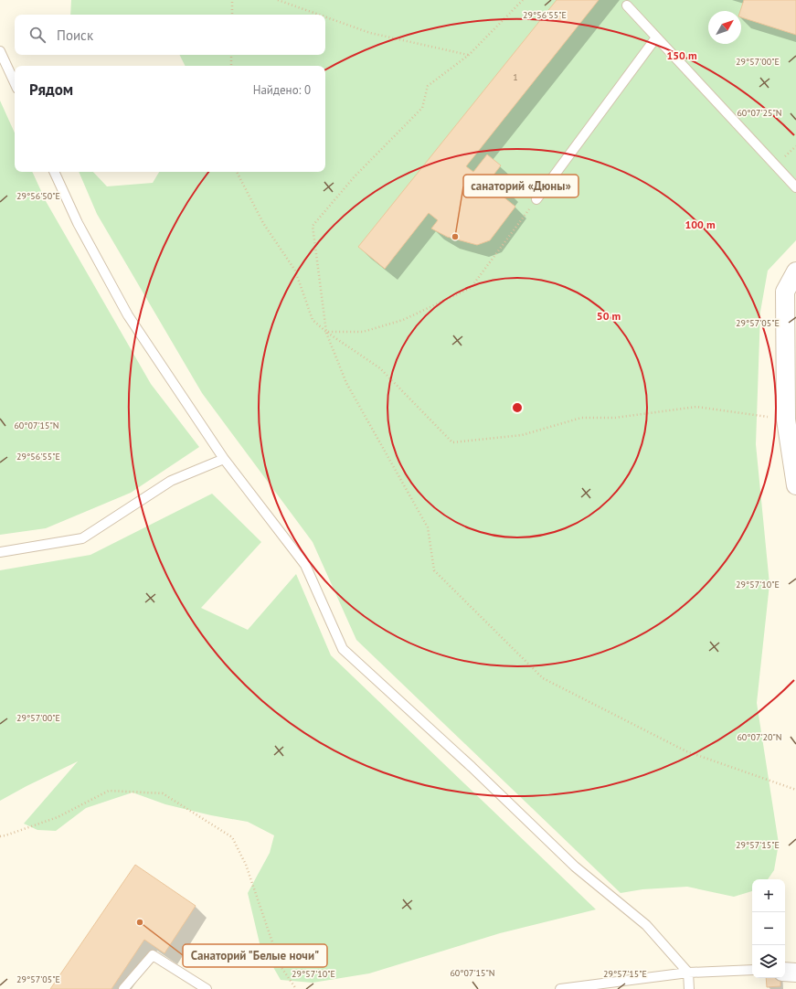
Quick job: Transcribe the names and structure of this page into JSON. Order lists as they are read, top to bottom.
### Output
{
  "places": ["санаторий «Дюны»", "Санаторий \"Белые ночи\""],
  "house_numbers": ["1"],
  "north": "top right",
  "page": {
    "search": "Поиск",
    "heading": ["Рядом", "Найдено: 0"],
    "map_buttons": ["+", "−"]
  },
  "coordinates": [
    "29°56'55\"E",
    "29°57'00\"E",
    "60°07'25\"N",
    "29°56'50\"E",
    "29°57'05\"E",
    "60°07'15\"N",
    "29°57'10\"E",
    "60°07'20\"N",
    "29°57'15\"E"
  ],
  "rings": ["150 m", "100 m", "50 m"]
}
